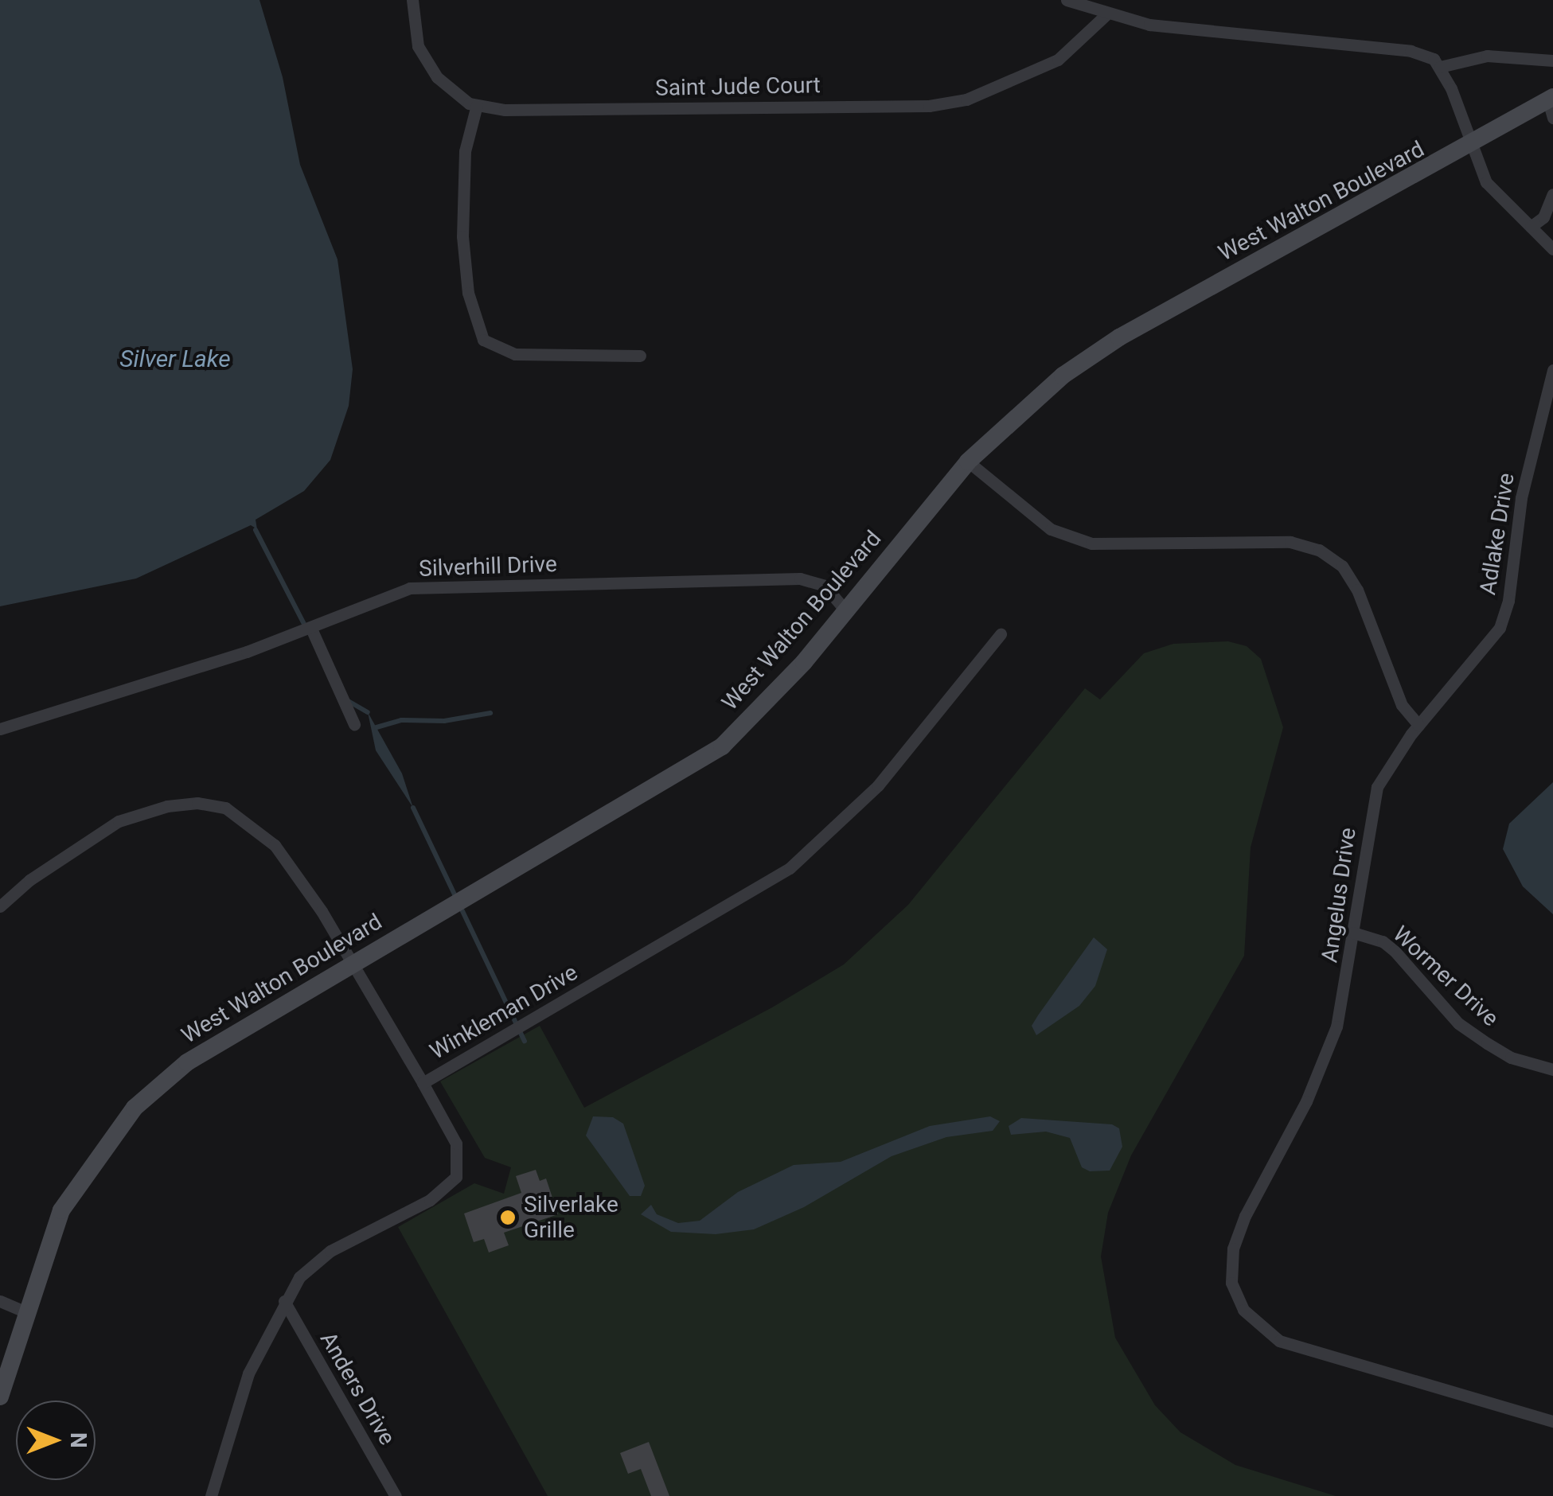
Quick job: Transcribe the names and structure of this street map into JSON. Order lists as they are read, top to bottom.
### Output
{
  "streets": {
    "main road": ["West Walton Boulevard"],
    "street": [
      "Saint Jude Court",
      "Adlake Drive",
      "Silverhill Drive",
      "Angelus Drive",
      "Wormer Drive",
      "Winkleman Drive",
      "Anders Drive"
    ]
  },
  "crossings": [
    ["West Walton Boulevard", "Silverhill Drive"],
    ["Adlake Drive", "Angelus Drive"],
    ["Angelus Drive", "Wormer Drive"],
    ["Winkleman Drive", "Anders Drive"]
  ],
  "water": ["Silver Lake"],
  "places": ["Silverlake Grille"],
  "north": "right"
}
